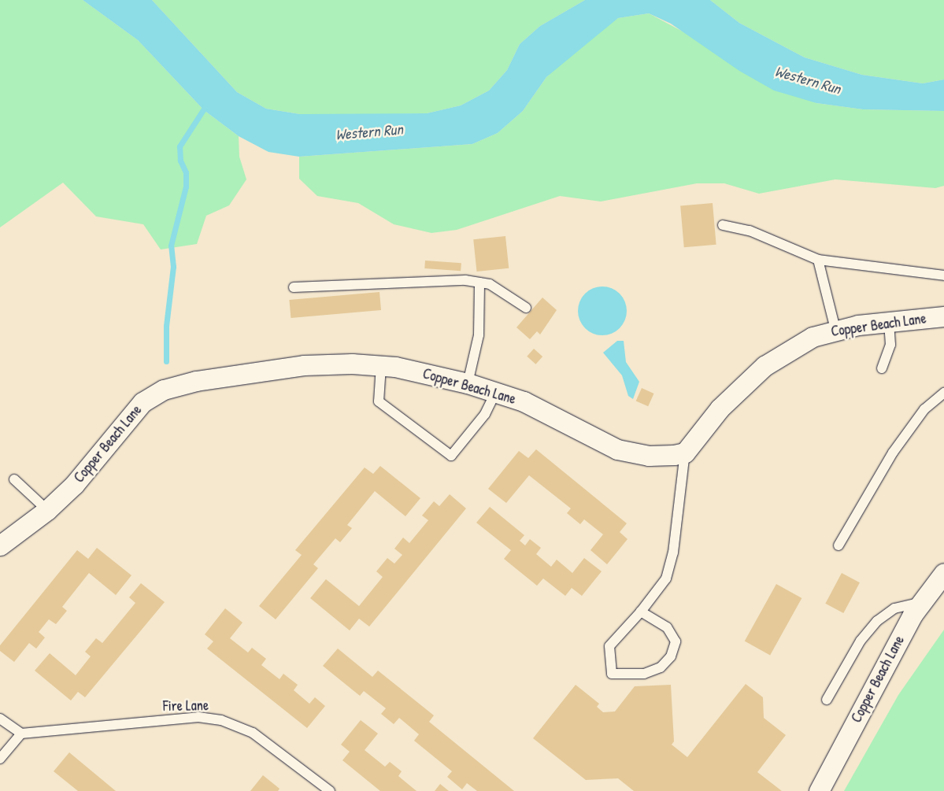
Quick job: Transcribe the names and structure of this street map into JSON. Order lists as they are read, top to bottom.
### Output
{
  "streets": {
    "street": ["Copper Beach Lane"],
    "lane": ["Fire Lane"]
  },
  "water": ["Western Run"]
}
